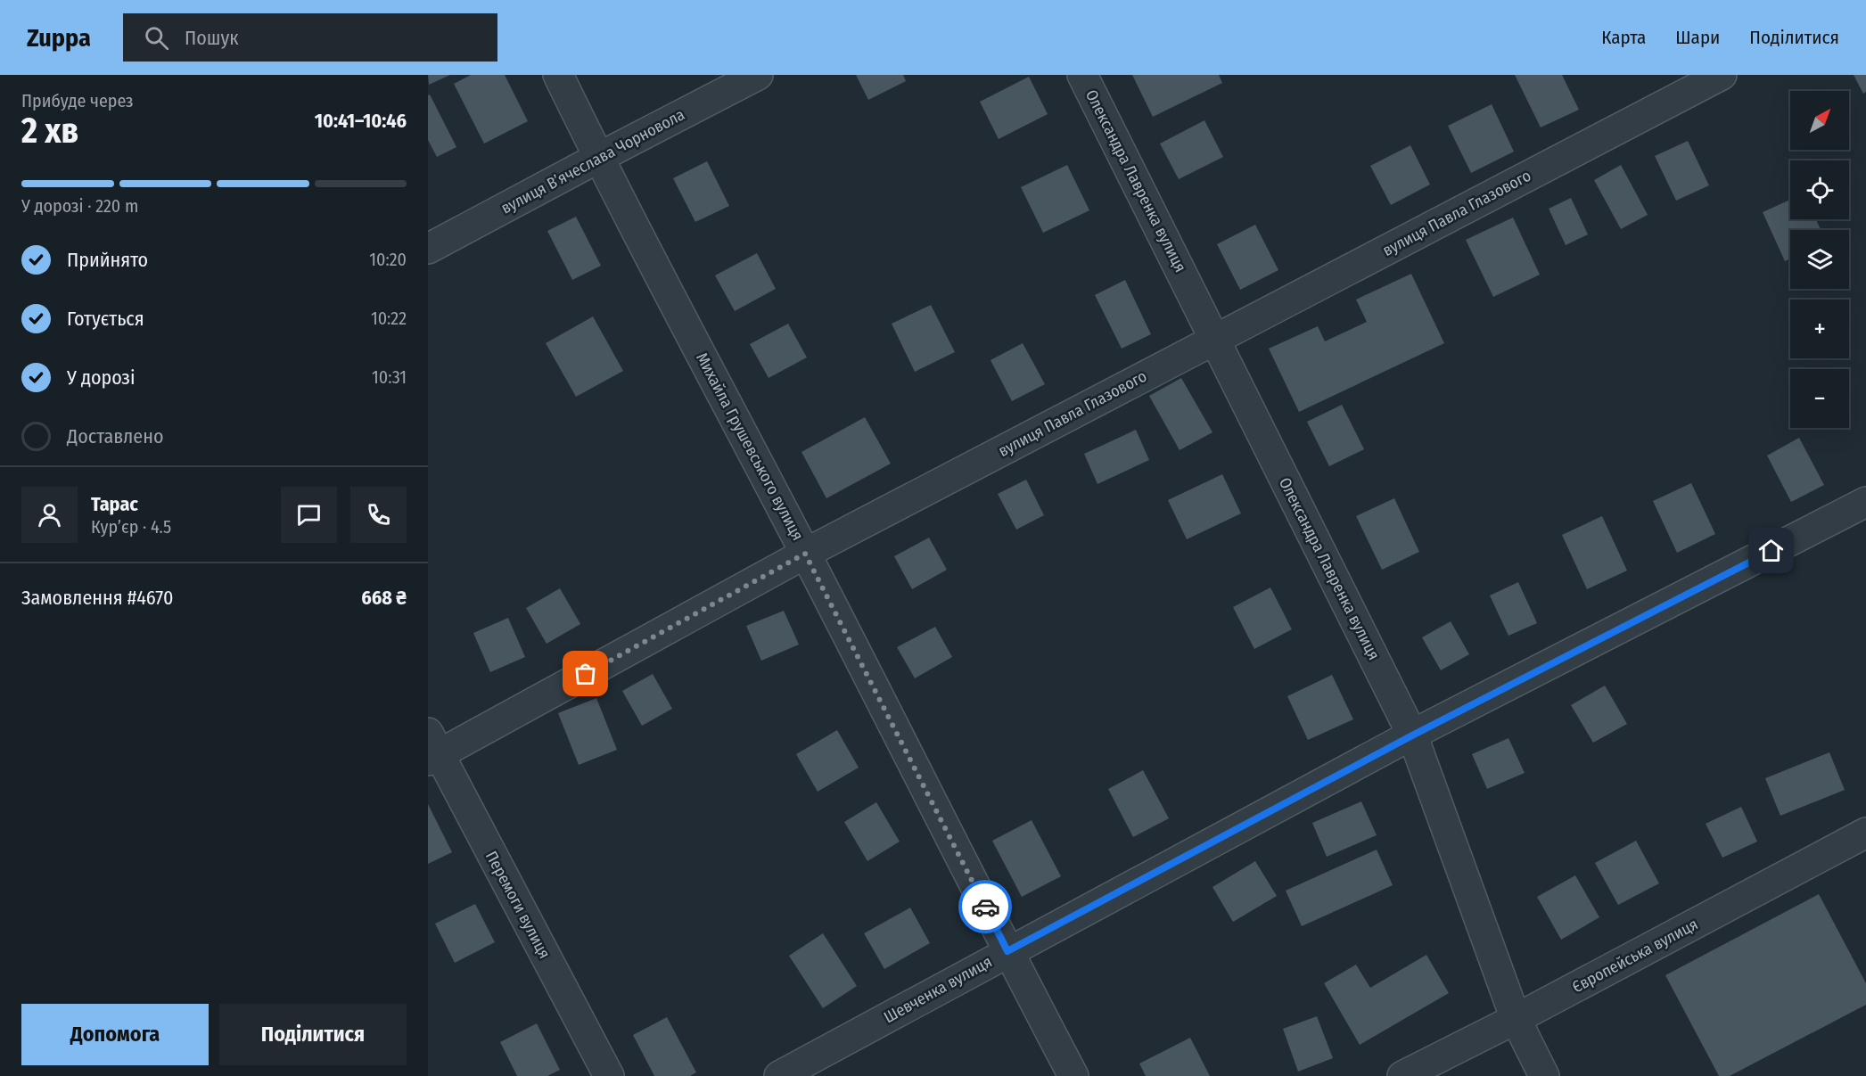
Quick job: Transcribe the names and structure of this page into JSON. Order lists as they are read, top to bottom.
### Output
{
  "streets": {
    "street": [
      "вулиця В’ячеслава Чорновола",
      "Олександра Лавренка вулиця",
      "вулиця Павла Глазового",
      "Михайла Грушевського вулиця",
      "Перемоги вулиця",
      "Європейська вулиця",
      "Шевченка вулиця"
    ]
  },
  "crossings": [
    ["вулиця В’ячеслава Чорновола", "Михайла Грушевського вулиця"],
    ["Олександра Лавренка вулиця", "вулиця Павла Глазового"],
    ["Олександра Лавренка вулиця", "Європейська вулиця"],
    ["Олександра Лавренка вулиця", "Шевченка вулиця"],
    ["вулиця Павла Глазового", "Михайла Грушевського вулиця"],
    ["вулиця Павла Глазового", "Перемоги вулиця"],
    ["Михайла Грушевського вулиця", "Шевченка вулиця"]
  ],
  "north": "top right",
  "page": {
    "header": "Zuppa",
    "search": "Пошук",
    "nav": ["Карта", "Шари", "Поділитися"],
    "heading": ["2 хв", "Прибуде через", "10:41–10:46"],
    "panel": [
      "Тарас",
      "Кур’єр · 4.5",
      "Замовлення #4670",
      "668 ₴"
    ],
    "map_buttons": ["+", "−"],
    "bar": "У дорозі · 220 m",
    "list": [
      ["Прийнято", "10:20"],
      ["Готується", "10:22"],
      ["У дорозі", "10:31"],
      "Доставлено"
    ],
    "buttons": ["Допомога", "Поділитися"]
  }
}
